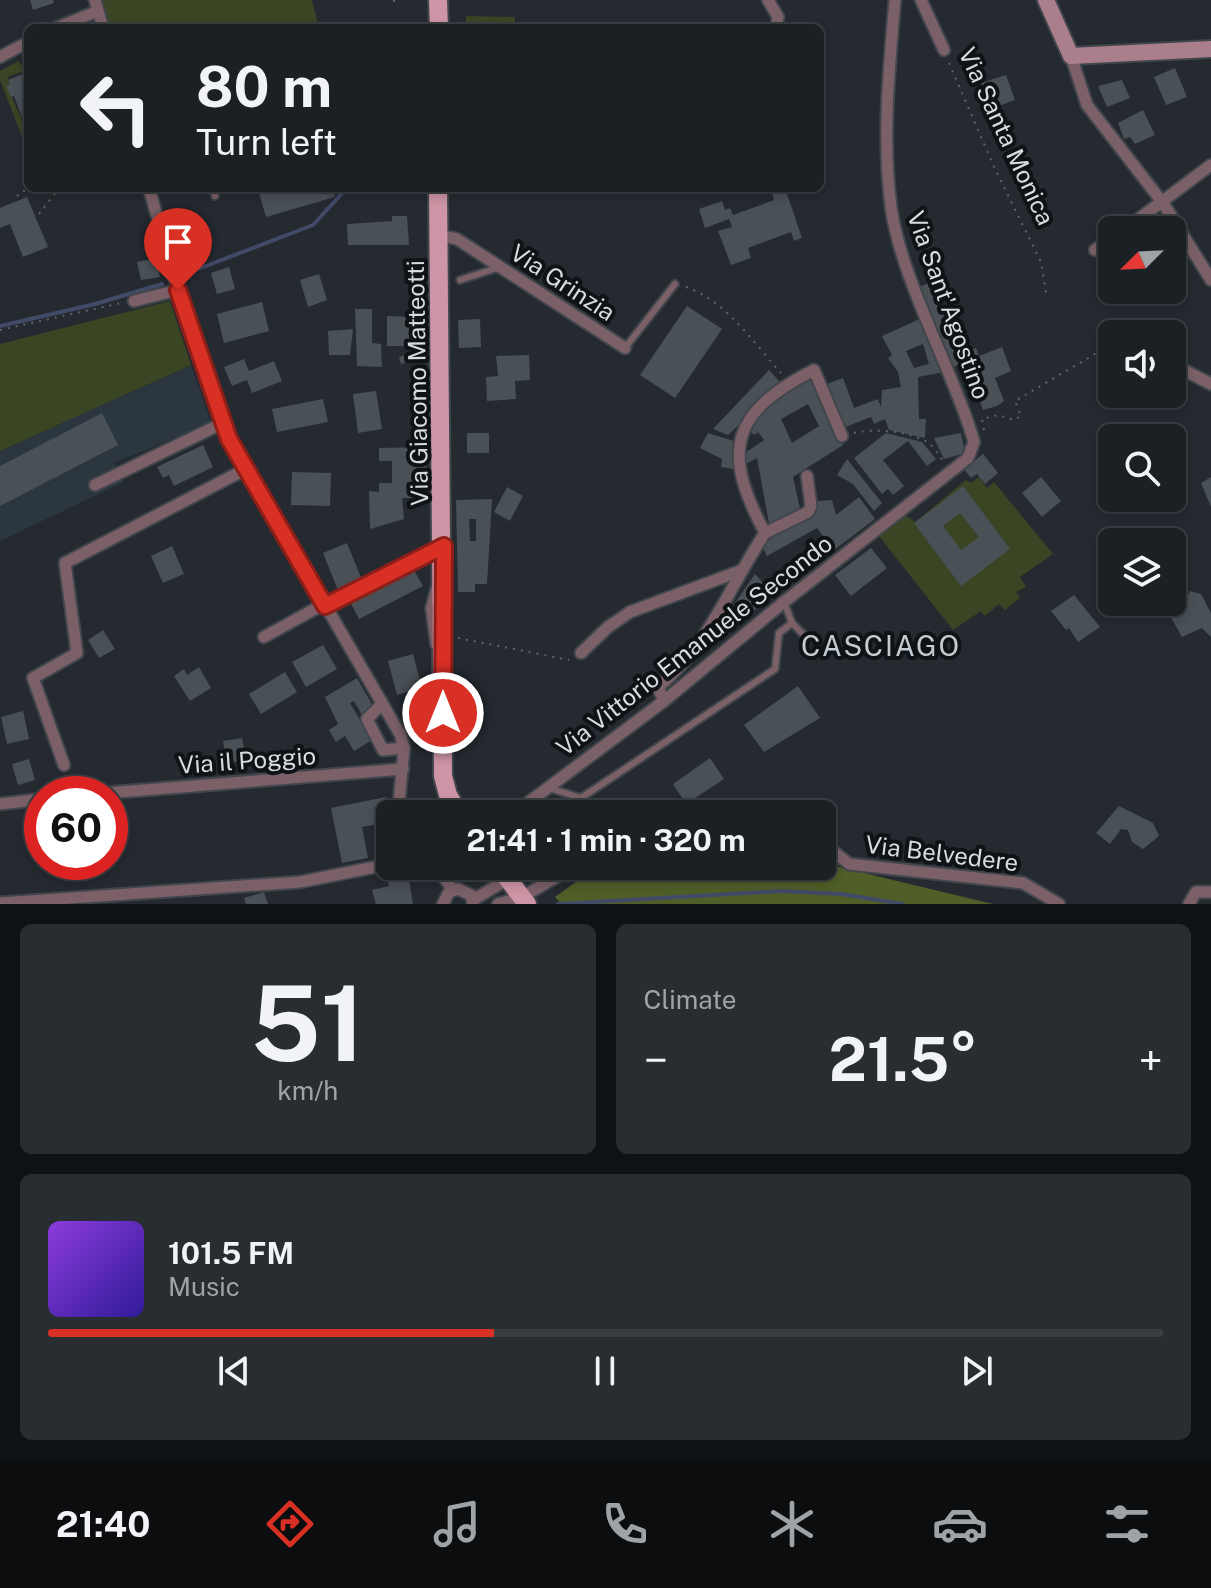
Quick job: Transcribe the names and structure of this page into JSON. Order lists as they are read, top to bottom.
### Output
{
  "streets": {
    "main road": ["Via Giacomo Matteotti"],
    "street": [
      "Via Santa Monica",
      "Via Grinzia",
      "Via Sant'Agostino",
      "Via Vittorio Emanuele Secondo",
      "Via il Poggio",
      "Via Belvedere"
    ]
  },
  "crossings": [
    ["Via Grinzia", "Via Giacomo Matteotti"],
    ["Via Sant'Agostino", "Via Vittorio Emanuele Secondo"]
  ],
  "districts": ["CASCIAGO"],
  "north": "bottom left",
  "page": {
    "turn": ["80 m", "Turn left"],
    "limit": "60",
    "trip": "21:41 · 1 min · 320 m",
    "tile": [
      ["51", "km/h"],
      "Climate"
    ],
    "heat": ["−", "21.5°", "+"],
    "song": ["101.5 FM", "Music"],
    "tabs": "21:40"
  }
}
